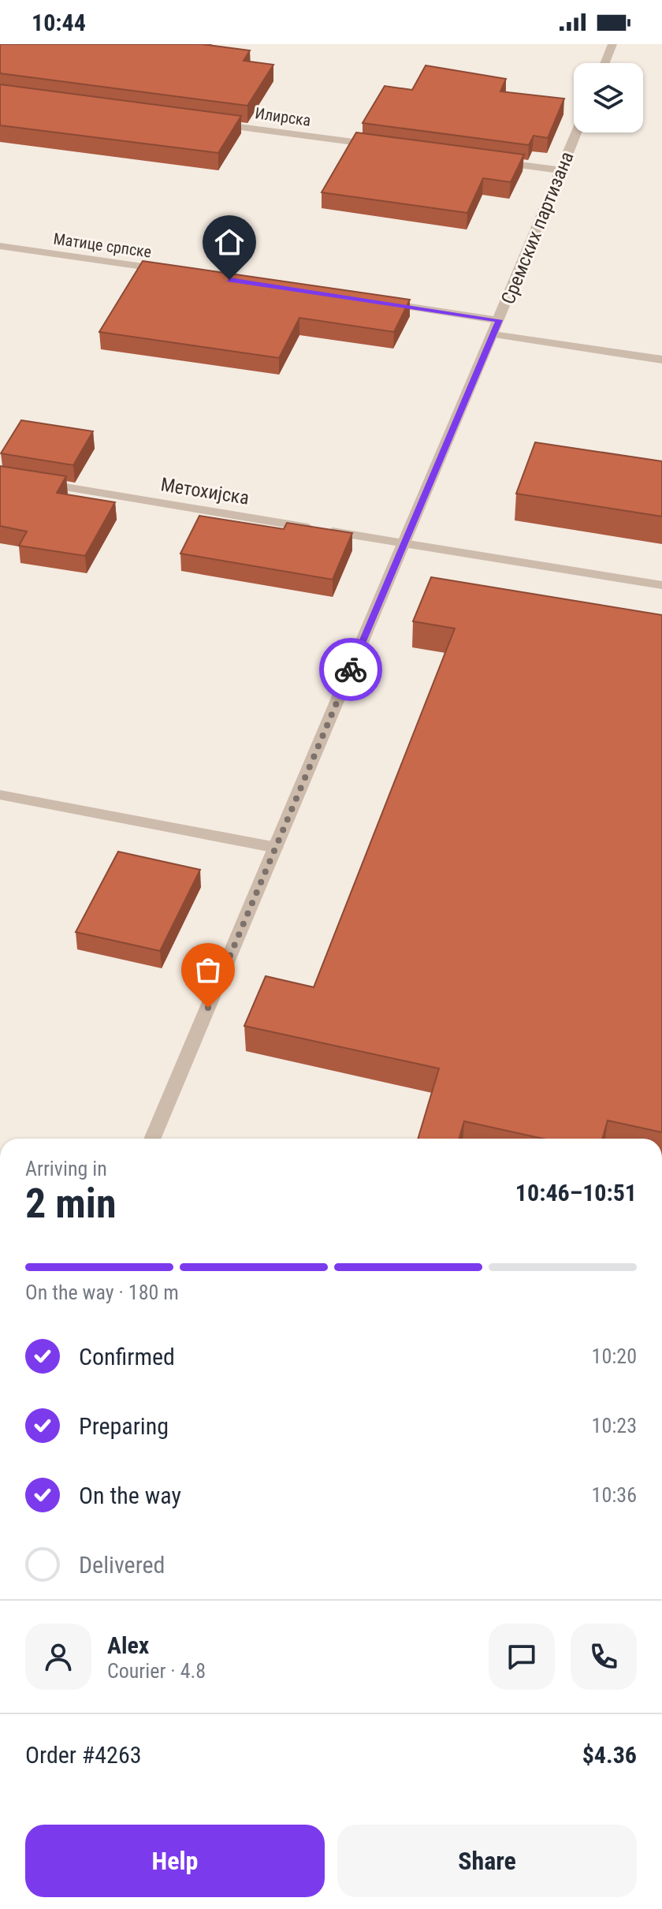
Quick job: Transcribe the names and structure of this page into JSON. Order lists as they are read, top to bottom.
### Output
{
  "streets": {
    "street": [
      "Илирска",
      "Сремских партизана",
      "Матице српске",
      "Метохијска"
    ]
  },
  "crossings": [
    ["Сремских партизана", "Метохијска"]
  ],
  "page": {
    "status": "10:44",
    "heading": ["2 min", "Arriving in", "10:46–10:51"],
    "panel": [
      "Alex",
      "Courier · 4.8",
      "Order #4263",
      "$4.36"
    ],
    "bar": "On the way · 180 m",
    "list": [
      ["Confirmed", "10:20"],
      ["Preparing", "10:23"],
      ["On the way", "10:36"],
      "Delivered"
    ],
    "buttons": ["Help", "Share"]
  }
}
